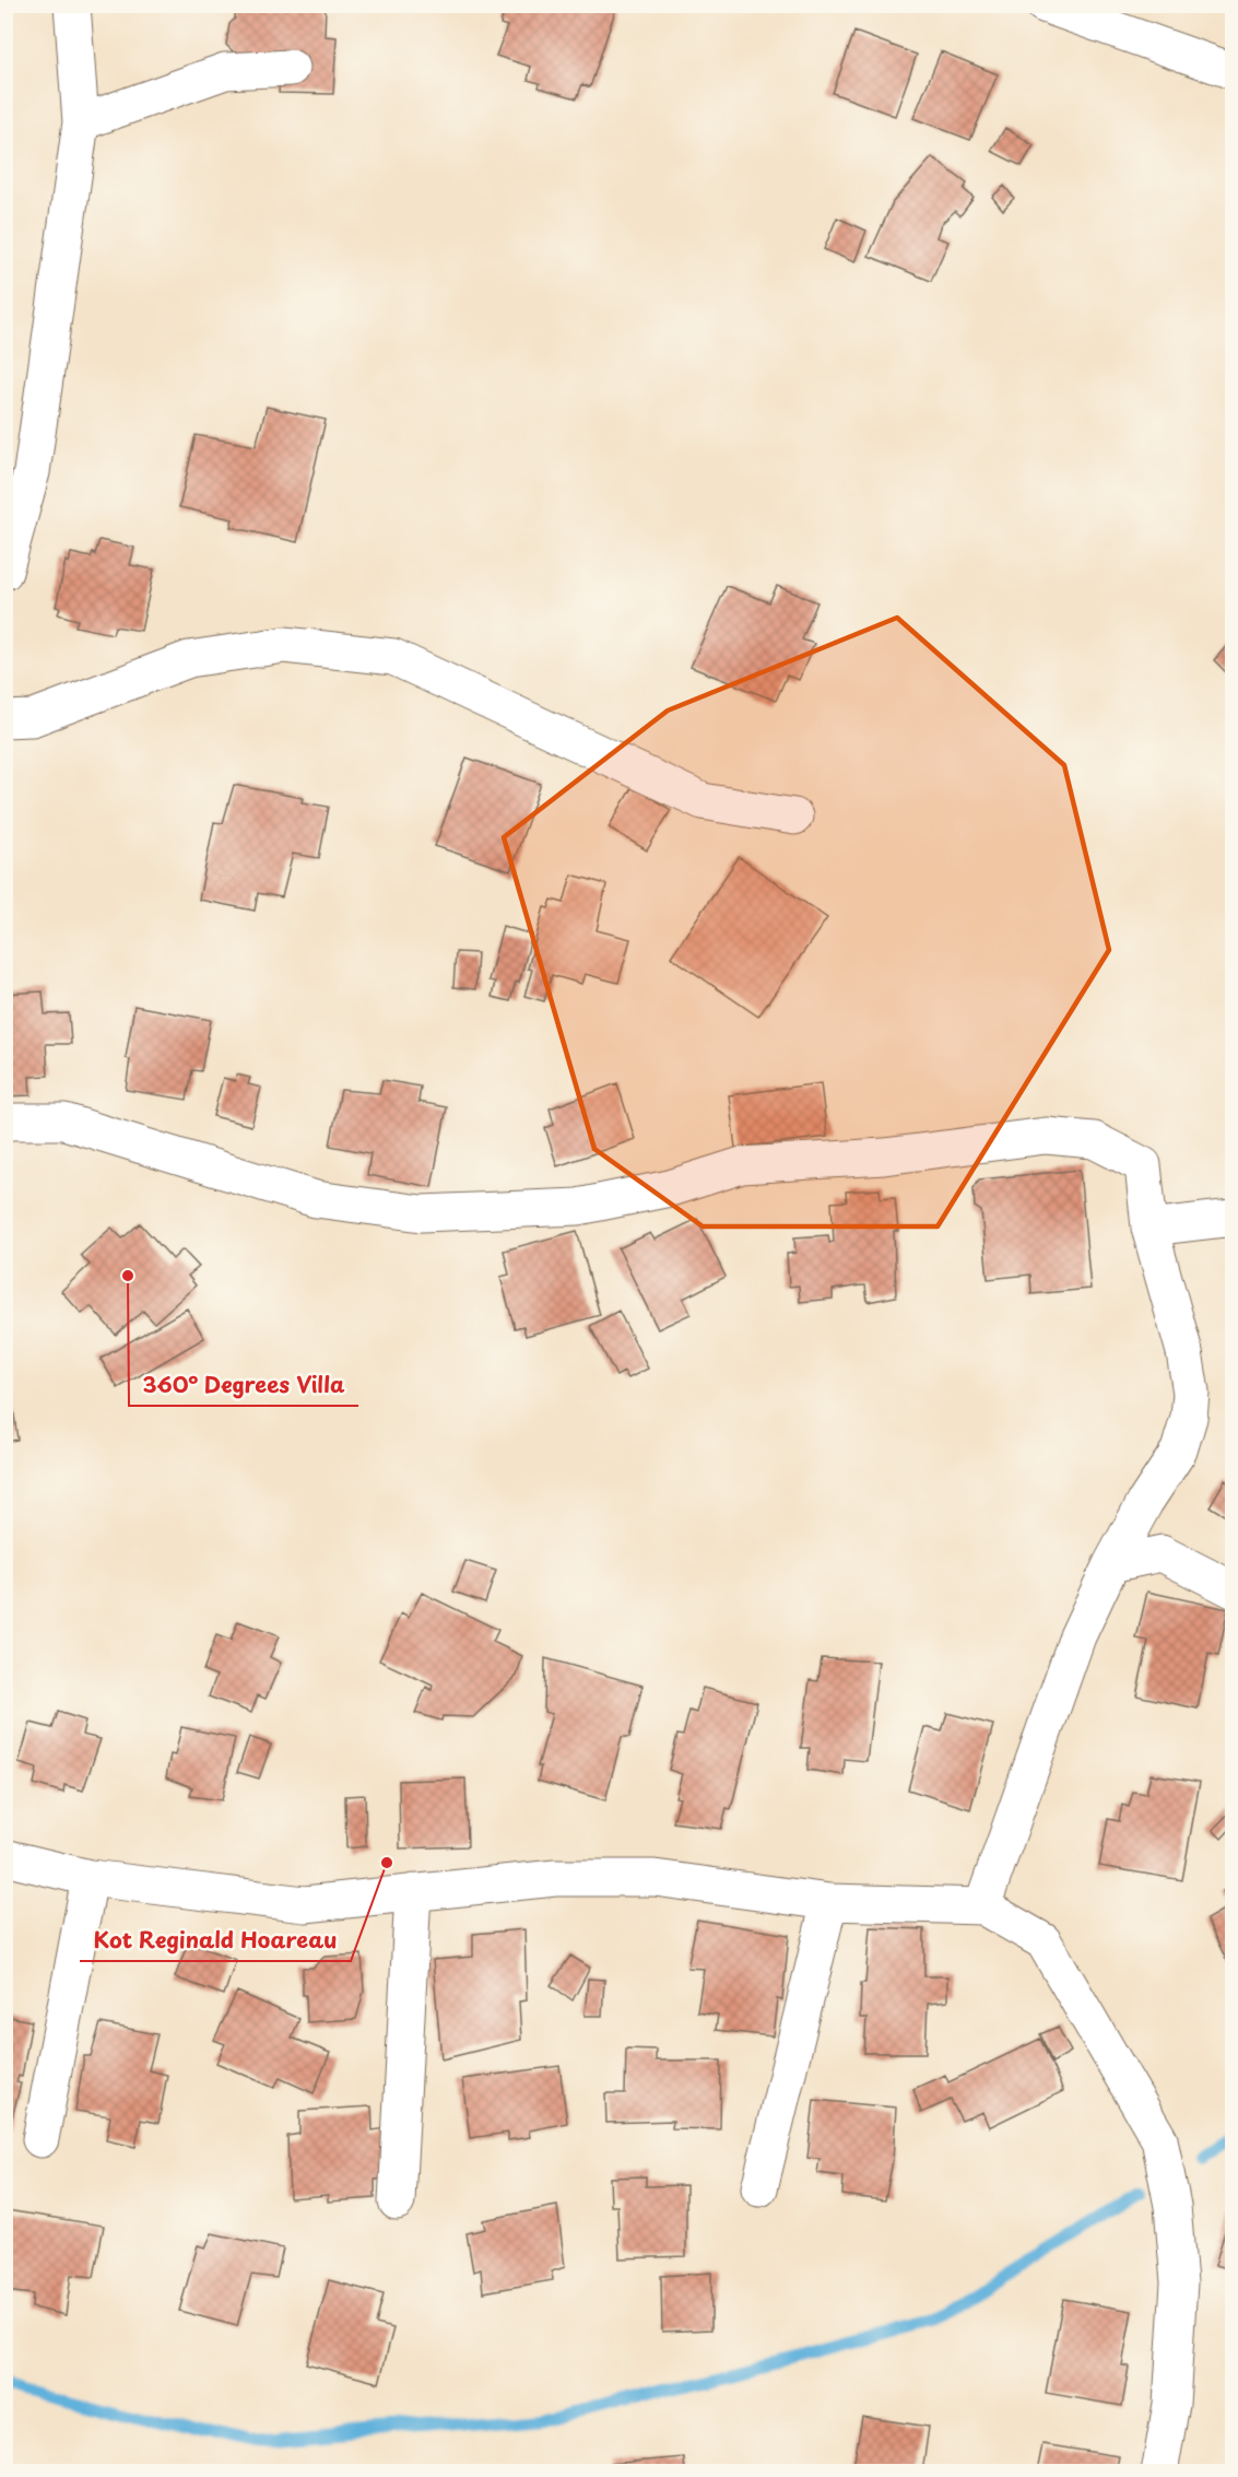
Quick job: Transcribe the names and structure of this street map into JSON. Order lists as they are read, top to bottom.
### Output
{
  "places": ["360° Degrees Villa", "Kot Reginald Hoareau"]
}
